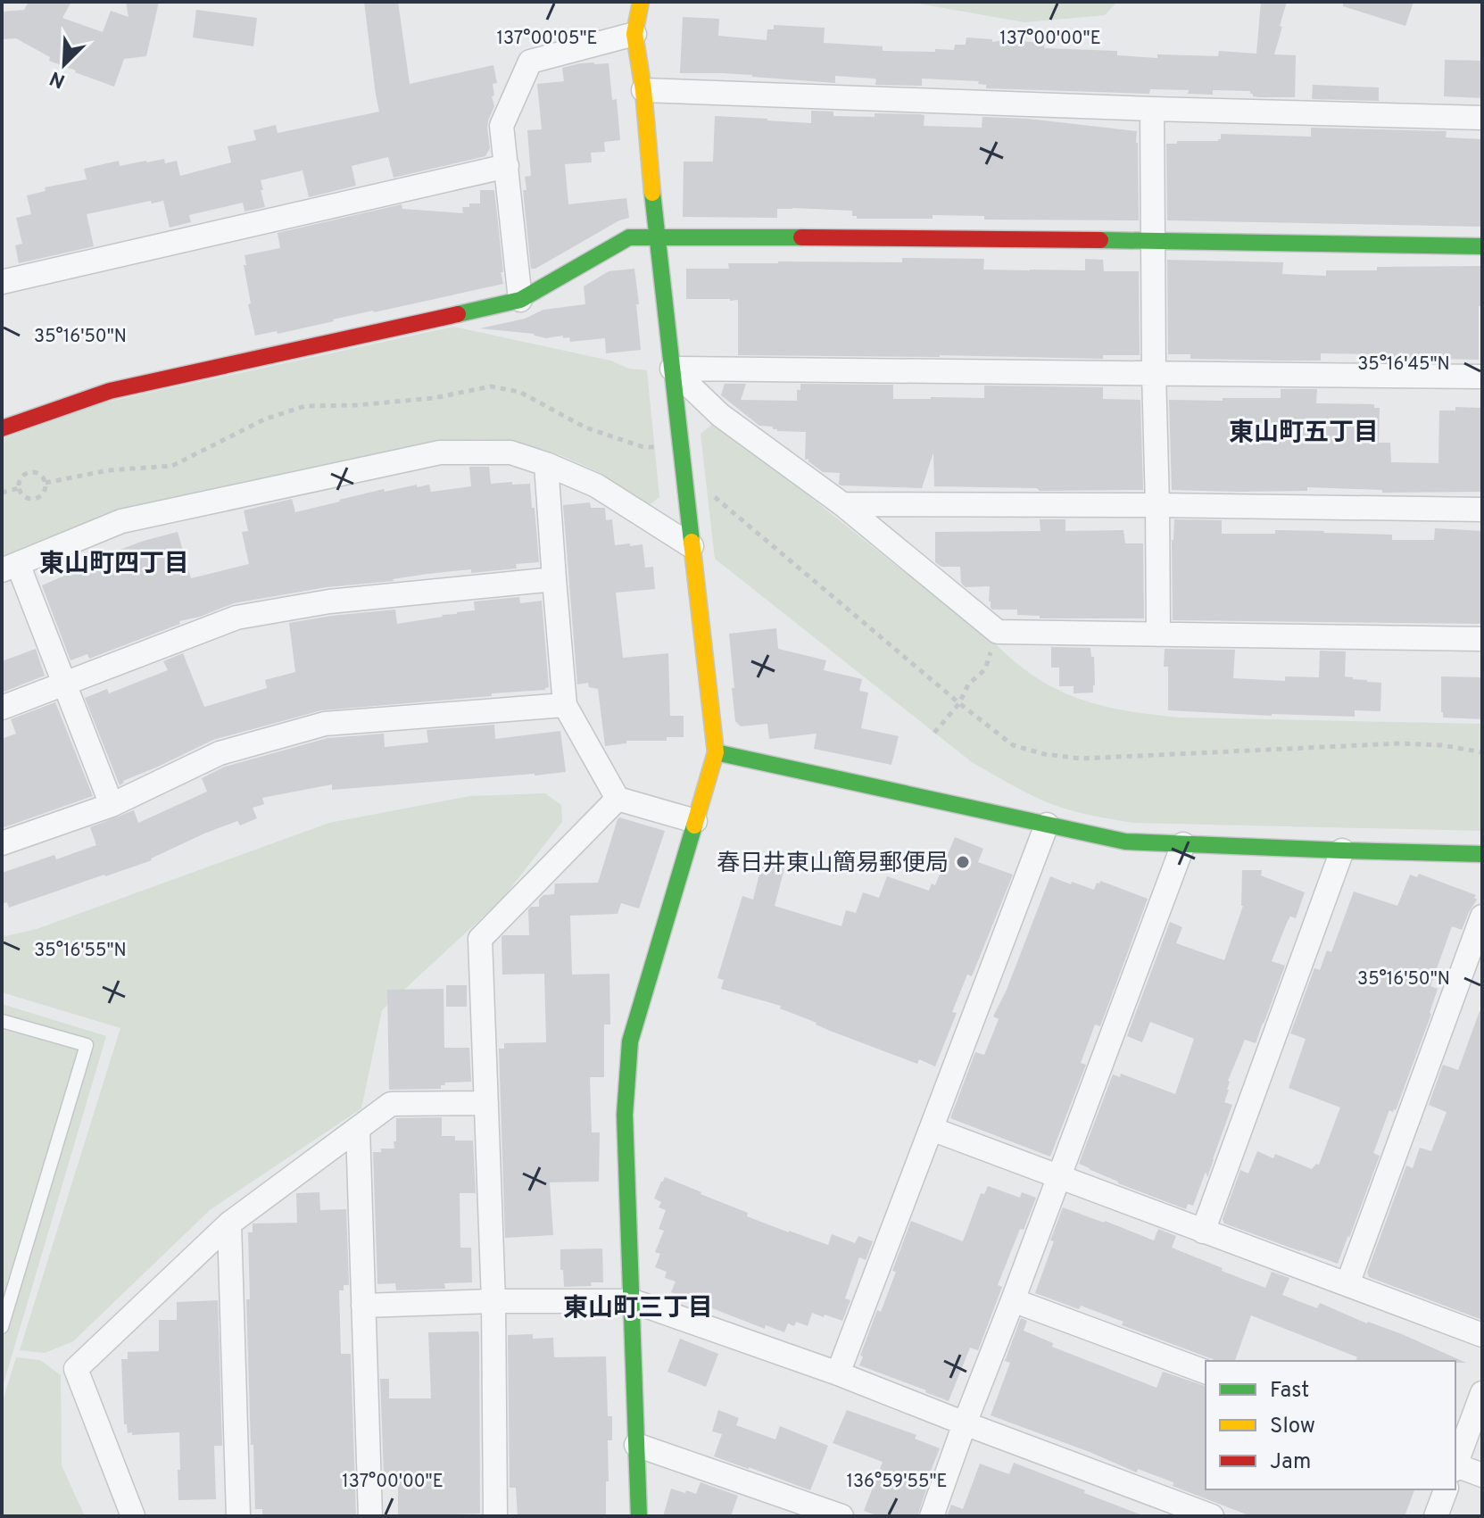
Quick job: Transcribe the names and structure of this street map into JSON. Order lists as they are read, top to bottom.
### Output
{
  "districts": ["東山町五丁目", "東山町四丁目", "東山町三丁目"],
  "places": ["春日井東山簡易郵便局"],
  "legend": ["Fast", "Slow", "Jam"],
  "north": "bottom left",
  "coordinates": [
    "137°00'05\"E",
    "137°00'00\"E",
    "35°16'50\"N",
    "35°16'45\"N",
    "35°16'55\"N",
    "136°59'55\"E"
  ]
}
